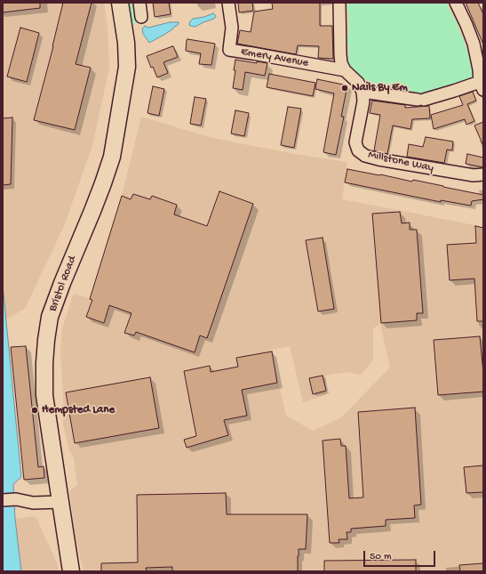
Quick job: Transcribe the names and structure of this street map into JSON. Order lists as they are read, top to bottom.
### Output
{
  "streets": {
    "street": ["Emery Avenue", "Millstone Way", "Bristol Road"]
  },
  "places": ["Nails By Em", "Hempsted Lane"],
  "scale_bar": "50 m"
}
